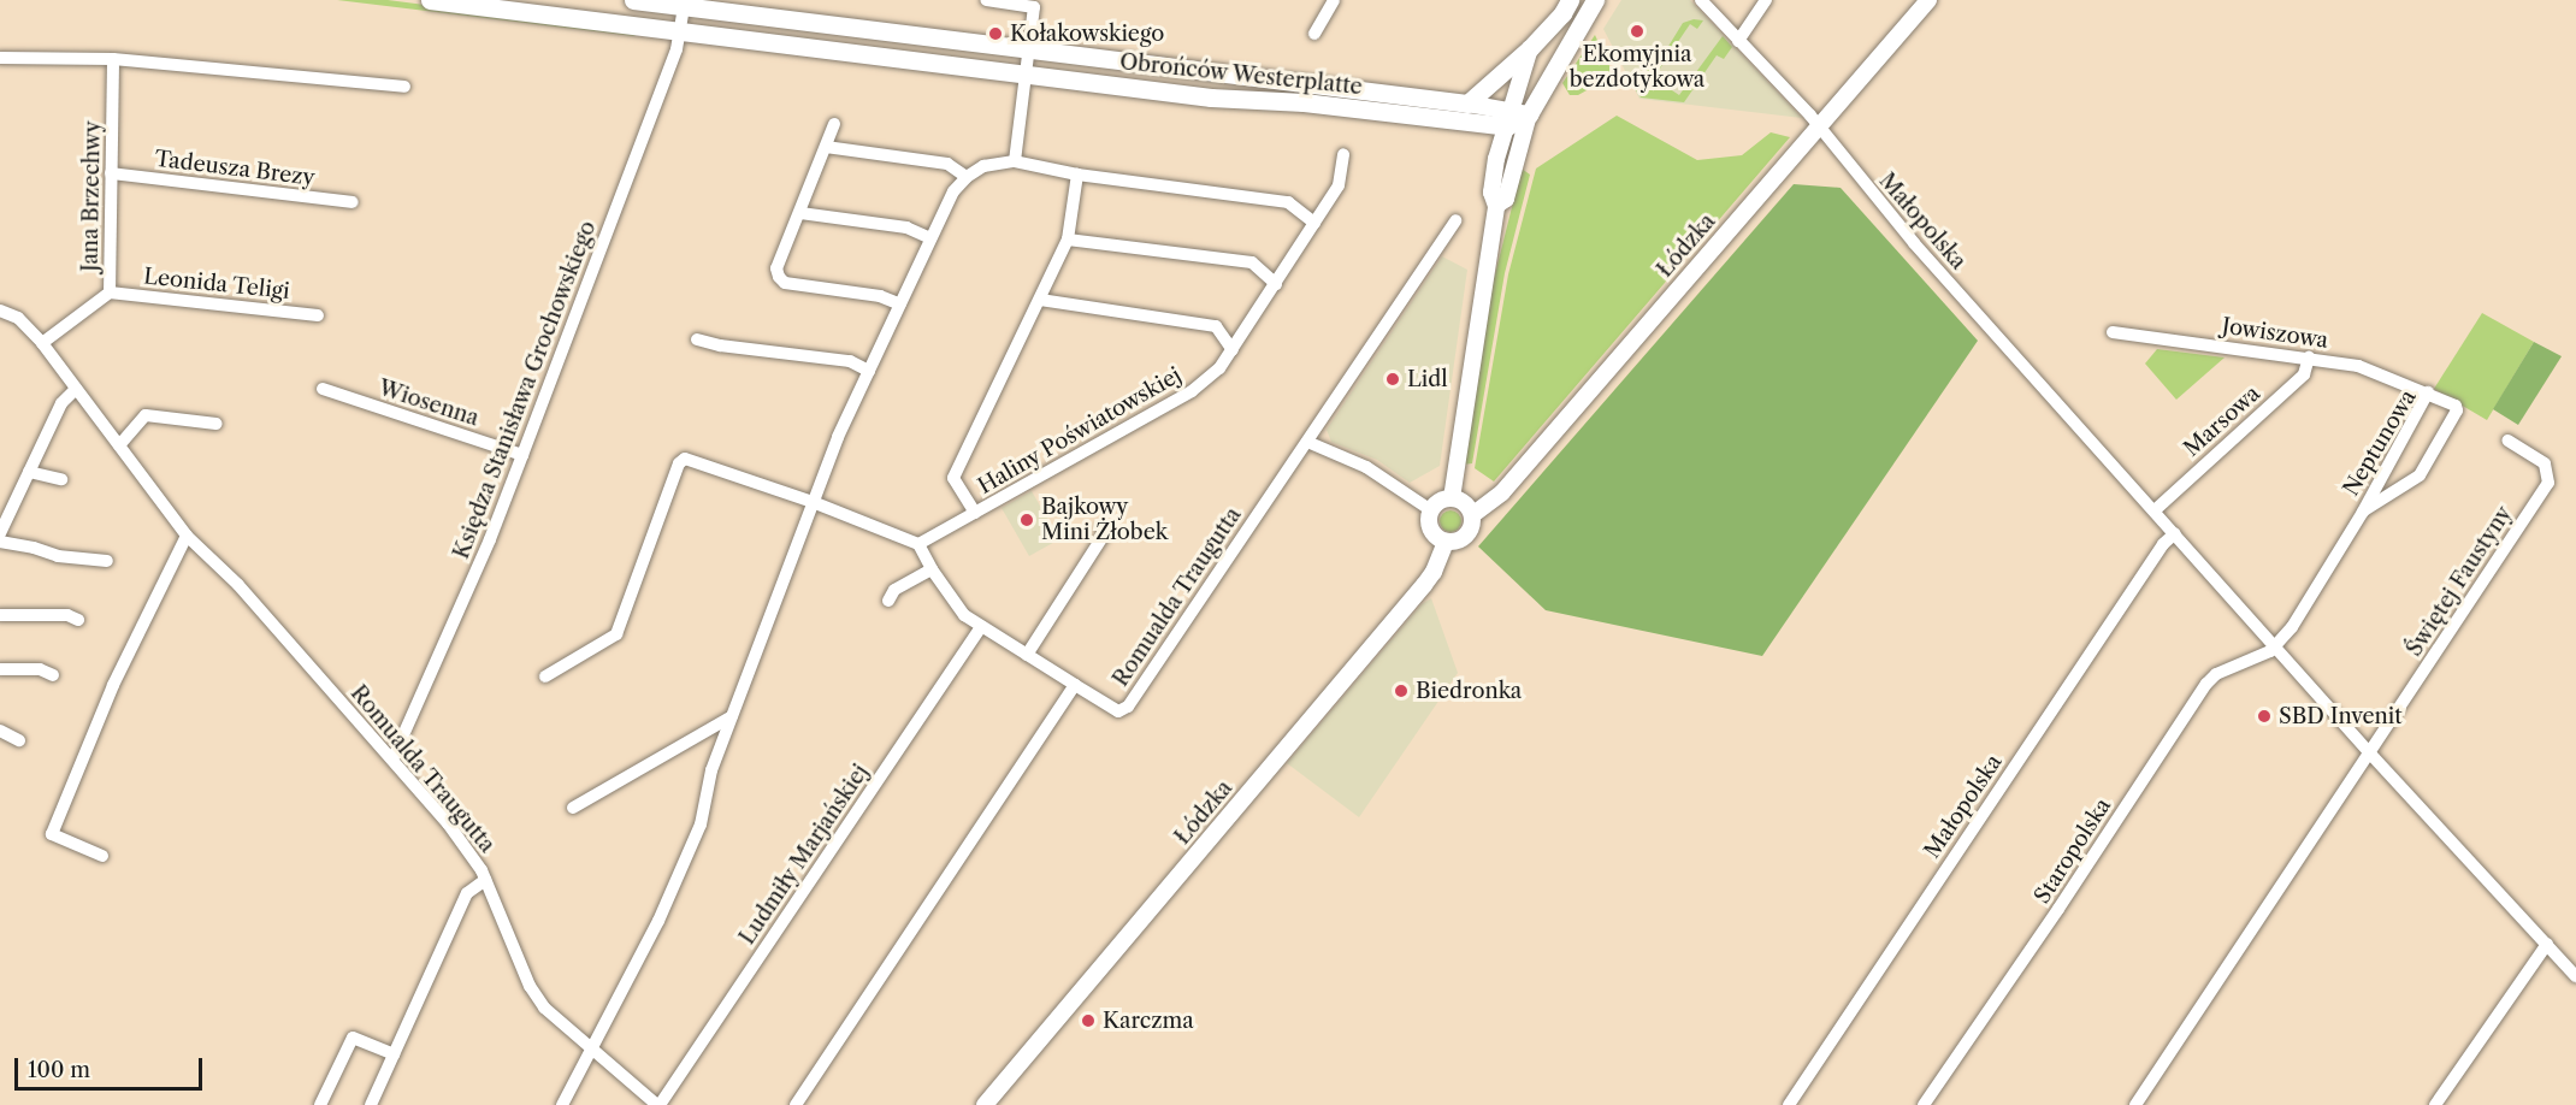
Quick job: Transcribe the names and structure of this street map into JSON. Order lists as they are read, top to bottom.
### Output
{
  "streets": {
    "main road": ["Obrońców Westerplatte"],
    "street": [
      "Tadeusza Brezy",
      "Jana Brzechwy",
      "Małopolska",
      "Łódzka",
      "Leonida Teligi",
      "Jowiszowa",
      "Księdza Stanisława Grochowskiego",
      "Wiosenna",
      "Marsowa",
      "Haliny Poświatowskiej",
      "Neptunowa",
      "Świętej Faustyny",
      "Romualda Traugutta",
      "Staropolska",
      "Ludmiły Marjańskiej"
    ]
  },
  "crossings": [
    ["Obrońców Westerplatte", "Księdza Stanisława Grochowskiego"],
    ["Tadeusza Brezy", "Jana Brzechwy"],
    ["Jana Brzechwy", "Leonida Teligi"],
    ["Jana Brzechwy", "Romualda Traugutta"],
    ["Małopolska", "Łódzka"],
    ["Małopolska", "Marsowa"],
    ["Małopolska", "Neptunowa"],
    ["Małopolska", "Świętej Faustyny"],
    ["Małopolska", "Staropolska"],
    ["Jowiszowa", "Marsowa"],
    ["Jowiszowa", "Neptunowa"],
    ["Księdza Stanisława Grochowskiego", "Wiosenna"],
    ["Księdza Stanisława Grochowskiego", "Romualda Traugutta"],
    ["Neptunowa", "Staropolska"],
    ["Romualda Traugutta", "Ludmiły Marjańskiej"]
  ],
  "places": [
    "Ekomyjnia bezdotykowa",
    "Kołakowskiego",
    "Lidl",
    "Bajkowy Mini Żłobek",
    "Biedronka",
    "SBD Invenit",
    "Karczma"
  ],
  "scale_bar": "100 m"
}
